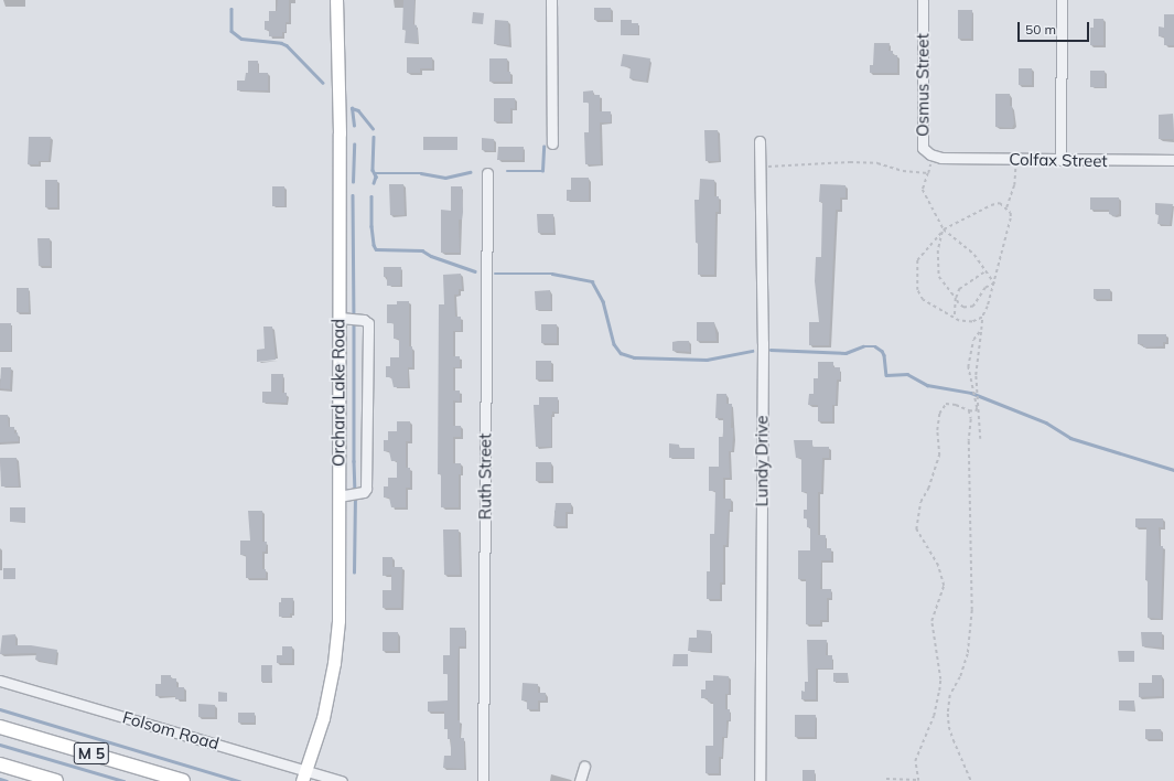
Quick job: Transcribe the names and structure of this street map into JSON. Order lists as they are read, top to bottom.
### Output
{
  "streets": {
    "highway": ["M 5"],
    "main road": ["Orchard Lake Road"],
    "street": [
      "Osmus Street",
      "Colfax Street",
      "Lundy Drive",
      "Ruth Street",
      "Folsom Road"
    ]
  },
  "crossings": [
    ["Osmus Street", "Colfax Street"],
    ["Orchard Lake Road", "Folsom Road"]
  ],
  "scale_bar": "50 m"
}
